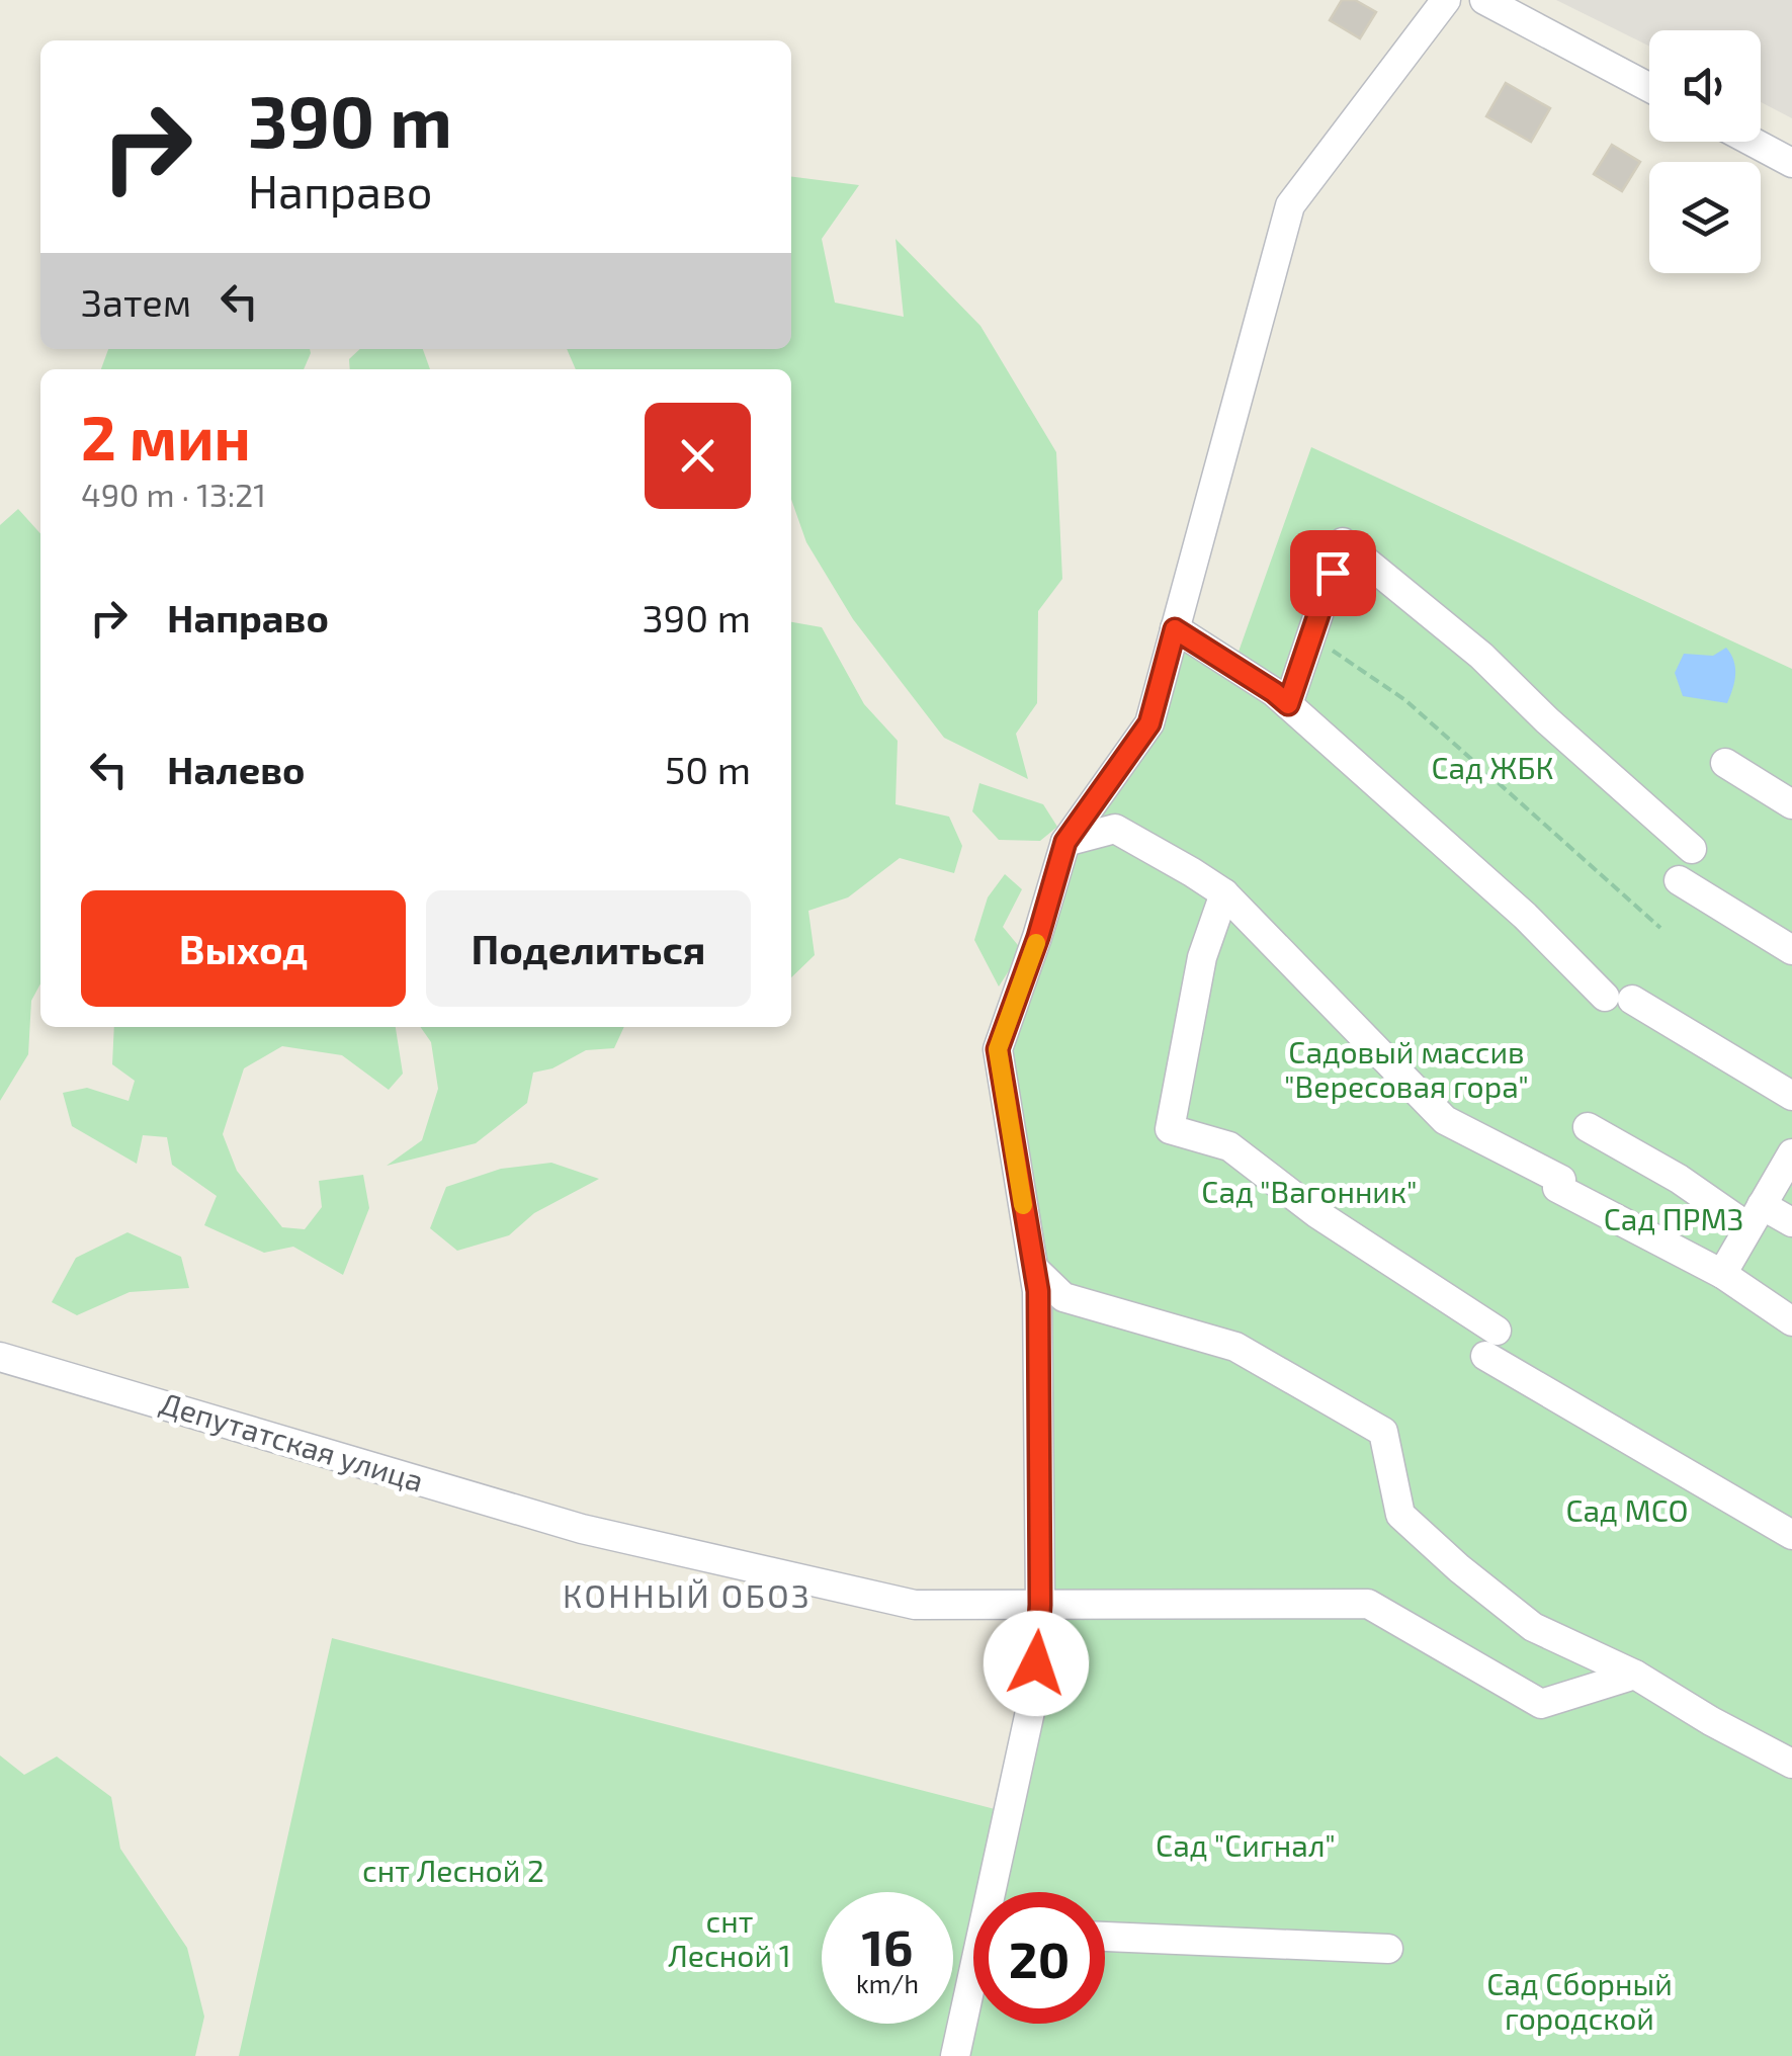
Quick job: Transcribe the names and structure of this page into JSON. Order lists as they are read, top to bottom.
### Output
{
  "streets": {
    "street": ["Депутатская улица"]
  },
  "districts": ["КОННЫЙ ОБОЗ"],
  "parks": [
    "Сад ЖБК",
    "Садовый массив \"Вересовая гора\"",
    "Сад \"Вагонник\"",
    "Сад ПРМЗ",
    "Сад МСО",
    "Сад \"Сигнал\"",
    "снт Лесной 2",
    "снт Лесной 1",
    "Сад Сборный городской"
  ],
  "page": {
    "turn": ["390 m", "Направо"],
    "then": "Затем",
    "heading": ["2 мин", "490 m · 13:21"],
    "list": [
      {
        "name": "Направо",
        "value": "390 m"
      },
      {
        "name": "Налево",
        "value": "50 m"
      }
    ],
    "buttons": ["Выход", "Поделиться"],
    "speed": "16 km/h",
    "limit": "20"
  }
}
